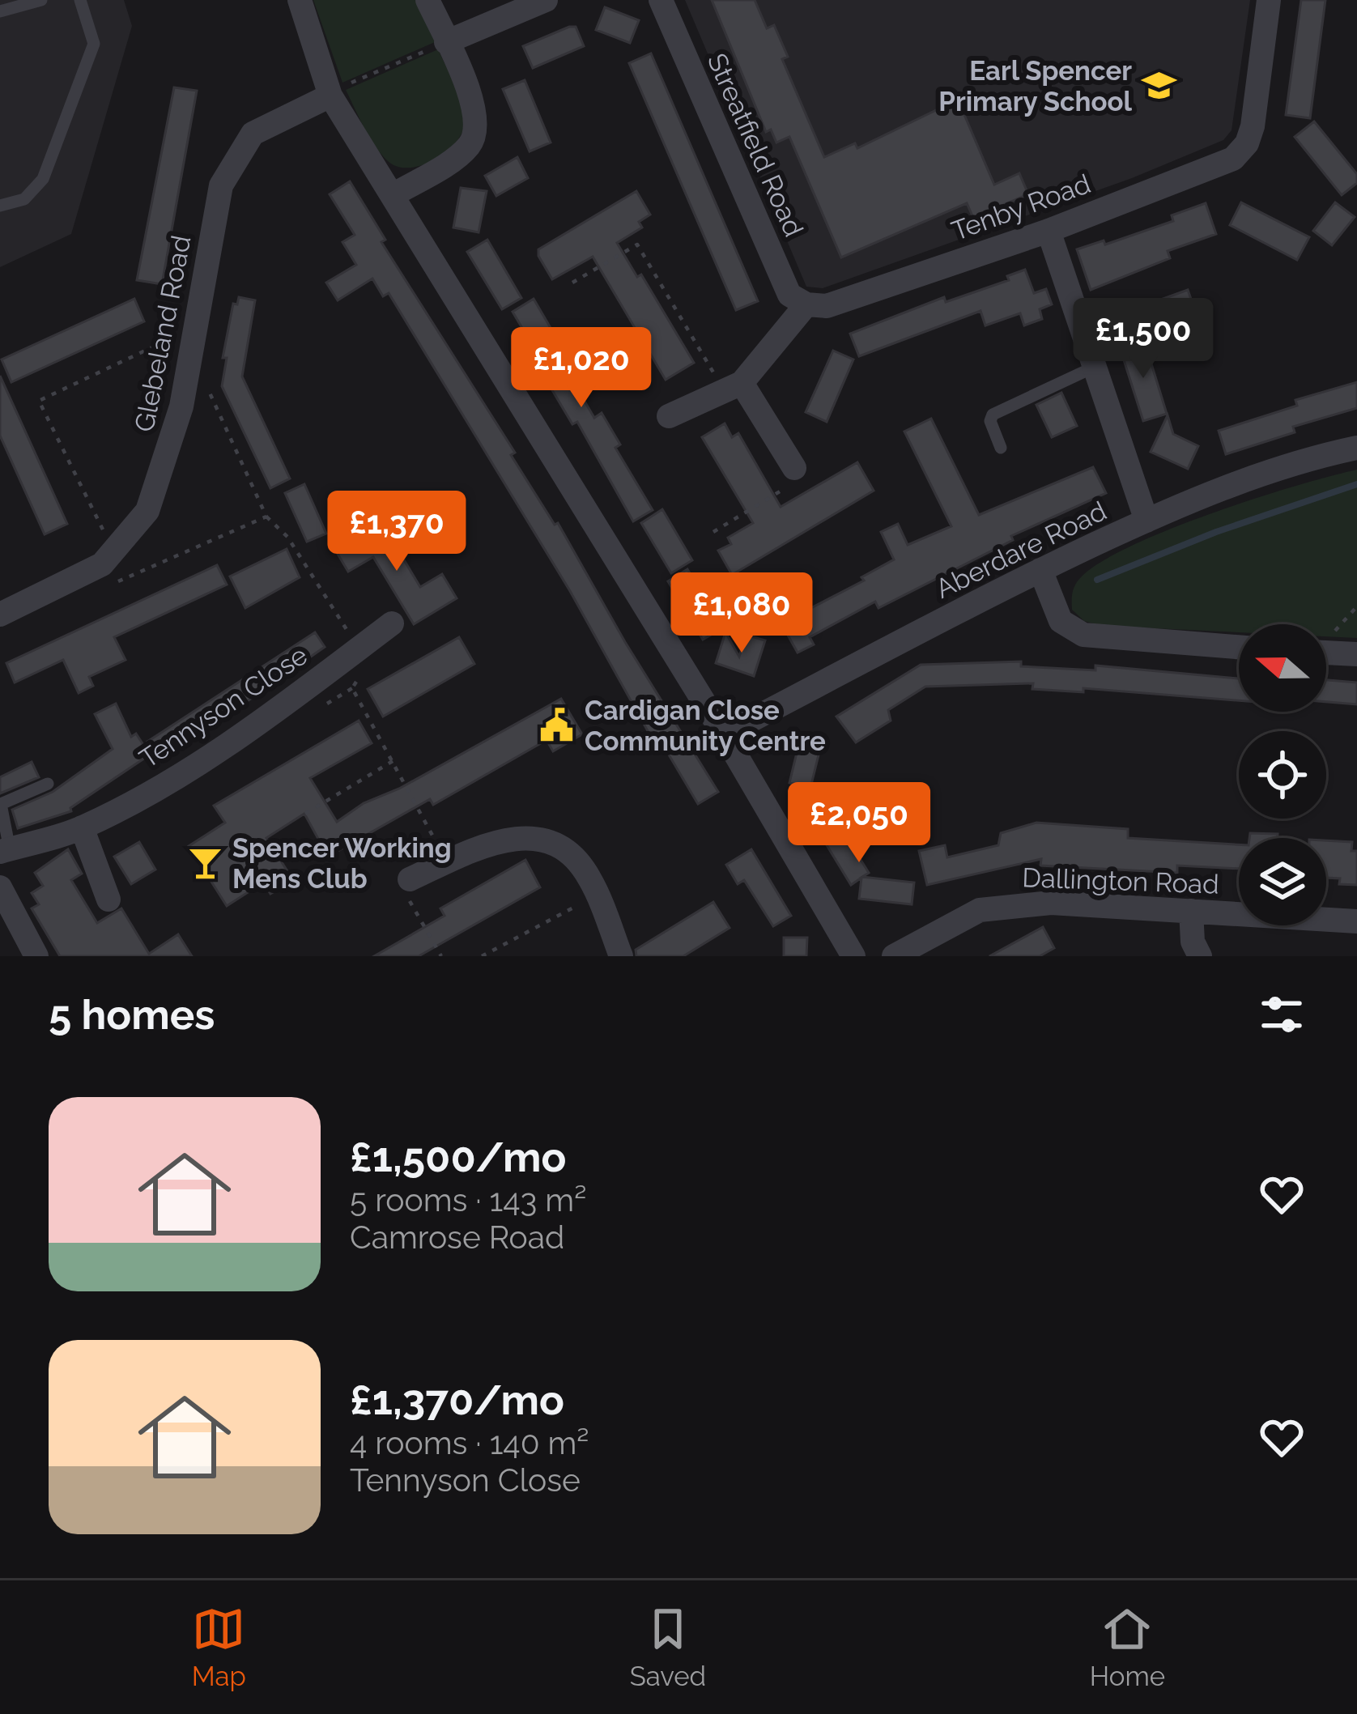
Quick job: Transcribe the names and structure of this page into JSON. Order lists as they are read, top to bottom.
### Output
{
  "streets": {
    "street": [
      "Streatfield Road",
      "Tenby Road",
      "Glebeland Road",
      "Aberdare Road",
      "Tennyson Close",
      "Dallington Road"
    ]
  },
  "crossings": [
    ["Streatfield Road", "Tenby Road"]
  ],
  "places": {
    "school or university": ["Earl Spencer Primary School"],
    "public building": ["Cardigan Close Community Centre"],
    "bar": ["Spencer Working Mens Club"]
  },
  "north": "left",
  "page": {
    "price": [
      "£1,500",
      "£1,020",
      "£1,370",
      "£1,080",
      "£2,050"
    ],
    "heading": "5 homes",
    "list": [
      {
        "name": "£1,500/mo",
        "note": "5 rooms · 143 m² · Camrose Road"
      },
      {
        "name": "£1,370/mo",
        "note": "4 rooms · 140 m² · Tennyson Close"
      }
    ],
    "tabs": ["Map", "Saved", "Home"]
  }
}
